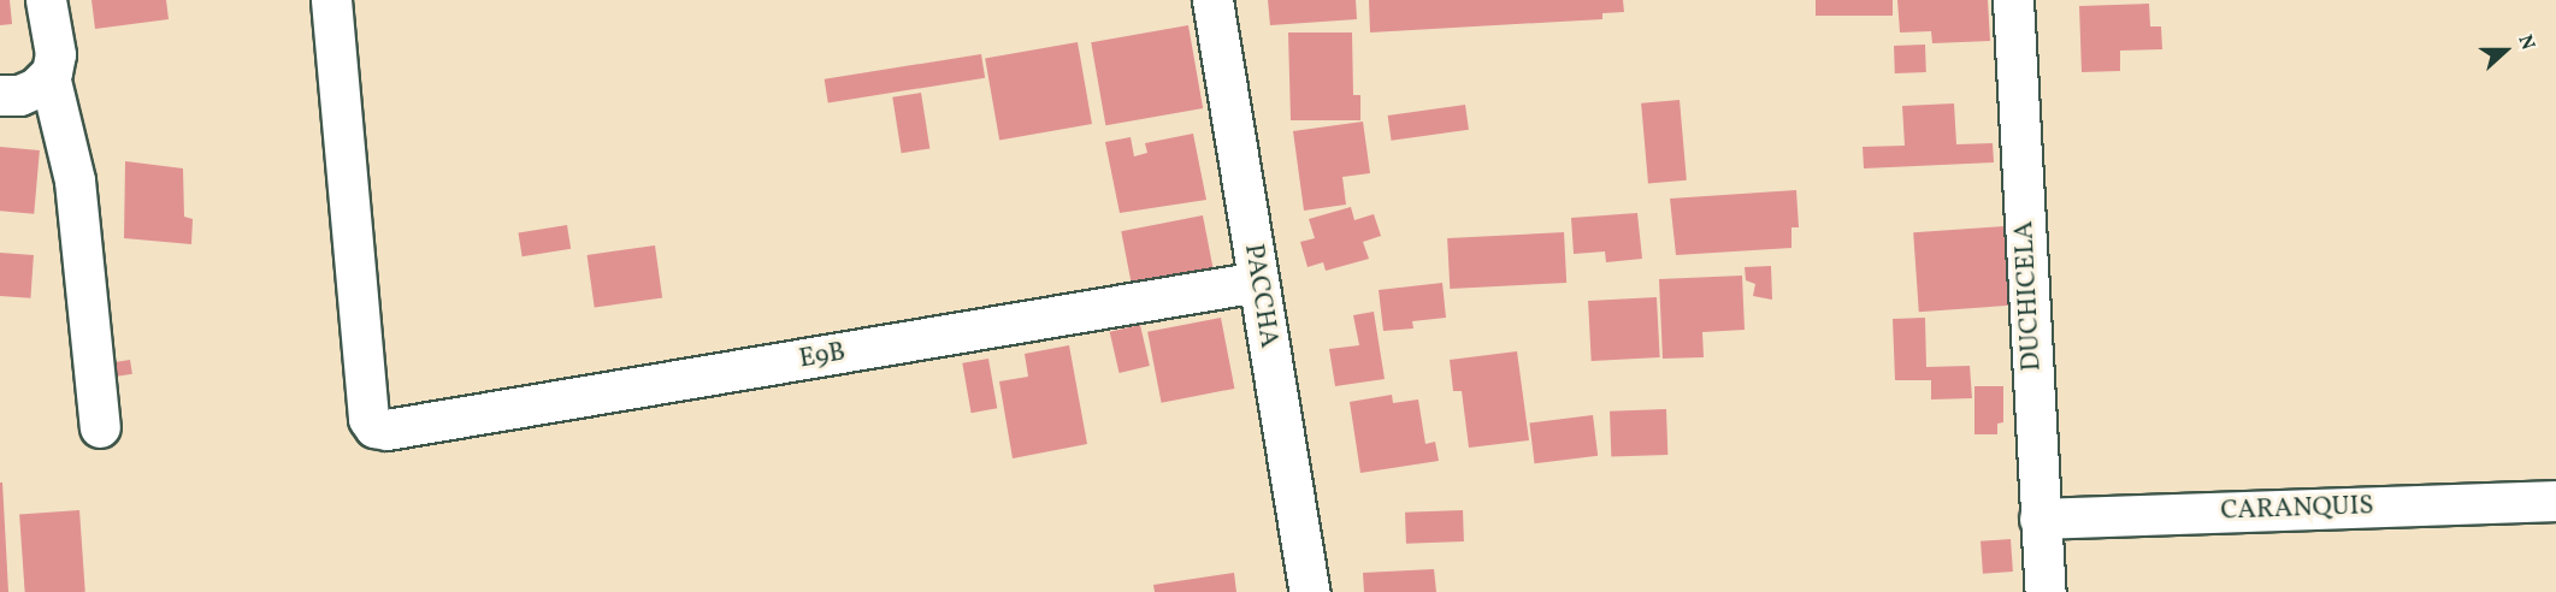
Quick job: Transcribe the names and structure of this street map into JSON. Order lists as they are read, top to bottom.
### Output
{
  "streets": {
    "street": [
      "PACCHA",
      "DUCHICELA",
      "E9B",
      "CARANQUIS"
    ]
  },
  "crossings": [
    ["PACCHA", "E9B"],
    ["DUCHICELA", "CARANQUIS"]
  ],
  "north": "right"
}
